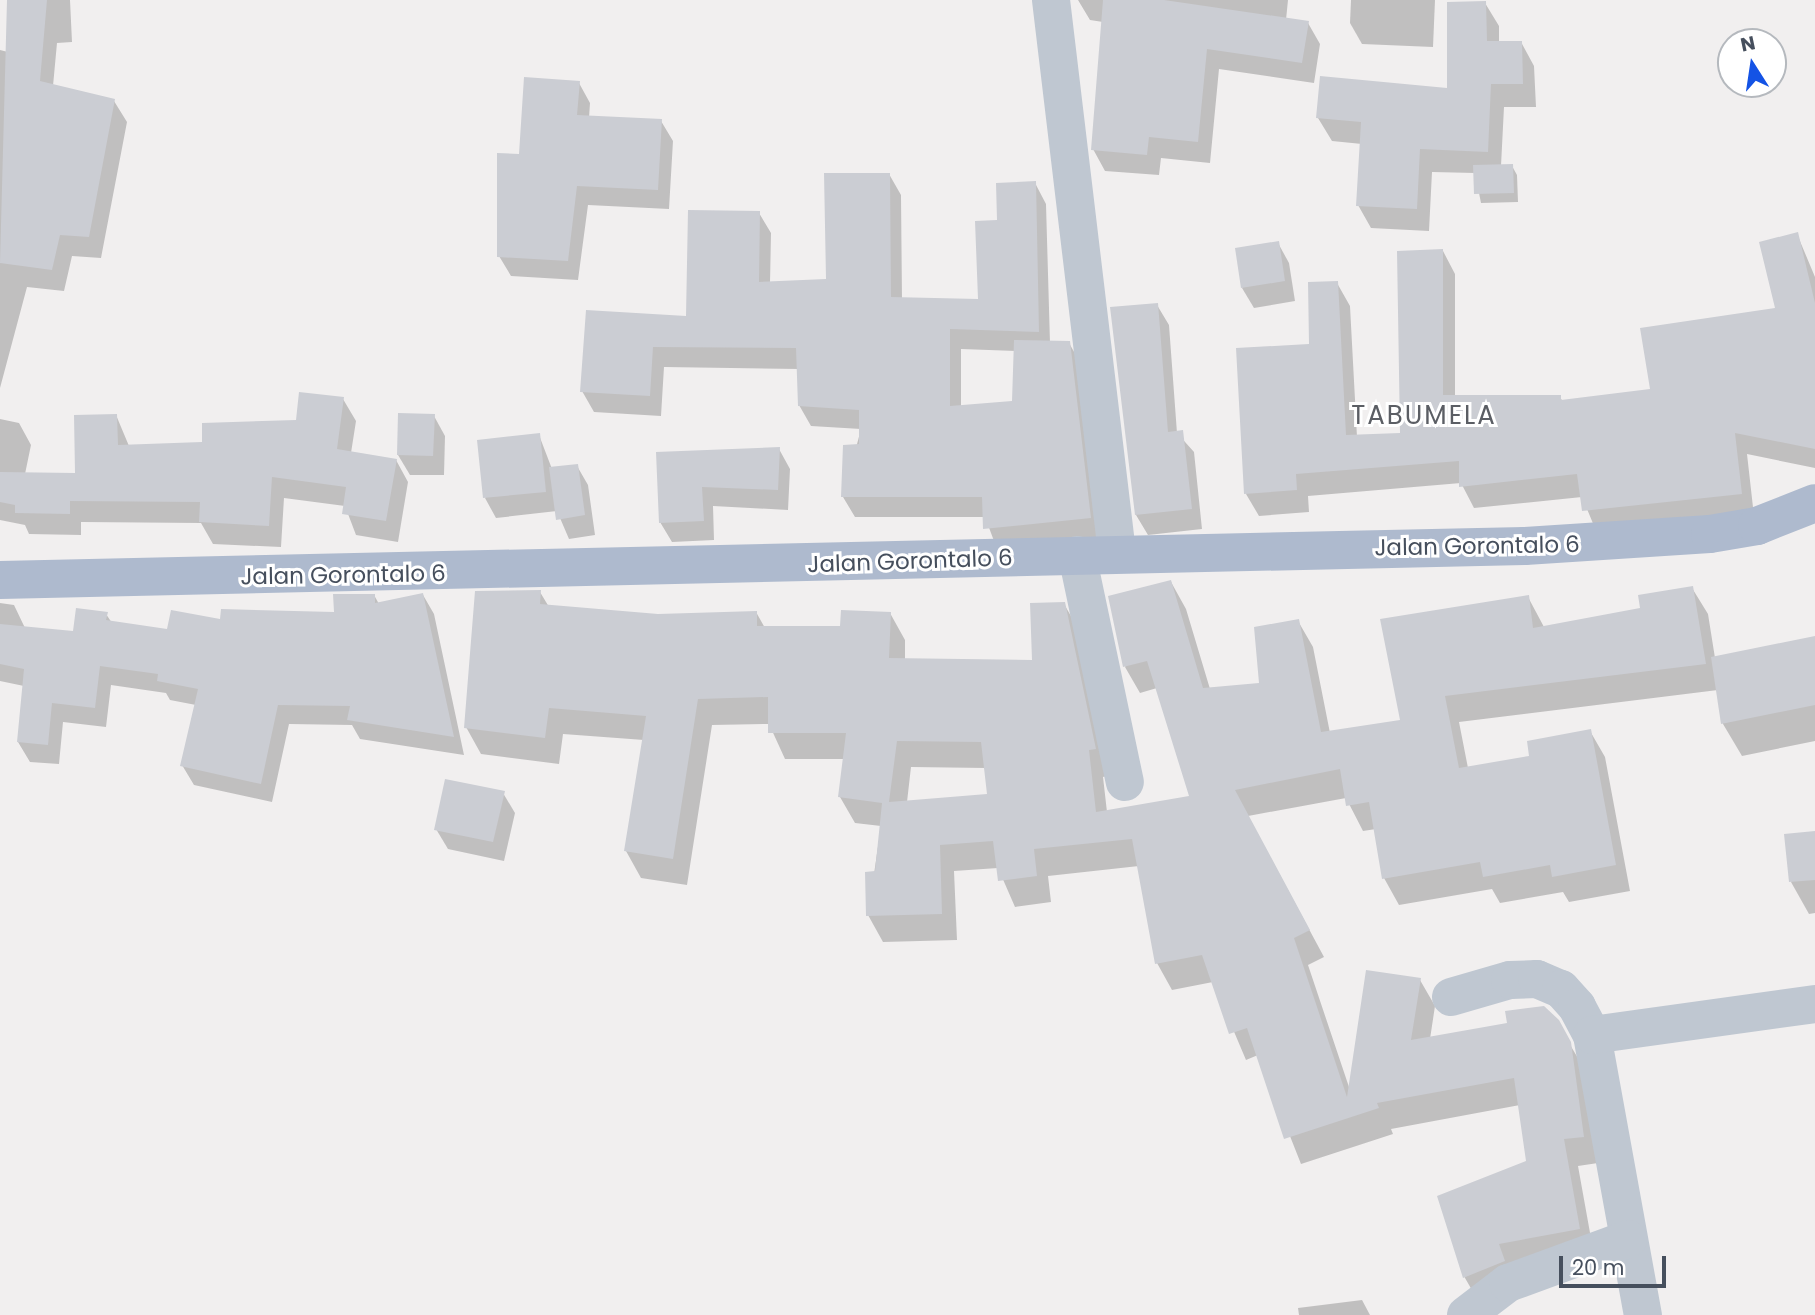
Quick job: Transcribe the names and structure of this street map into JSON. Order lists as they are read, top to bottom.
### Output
{
  "streets": {
    "main road": ["Jalan Gorontalo 6"]
  },
  "districts": ["TABUMELA"],
  "scale_bar": "20 m",
  "north": "top"
}
